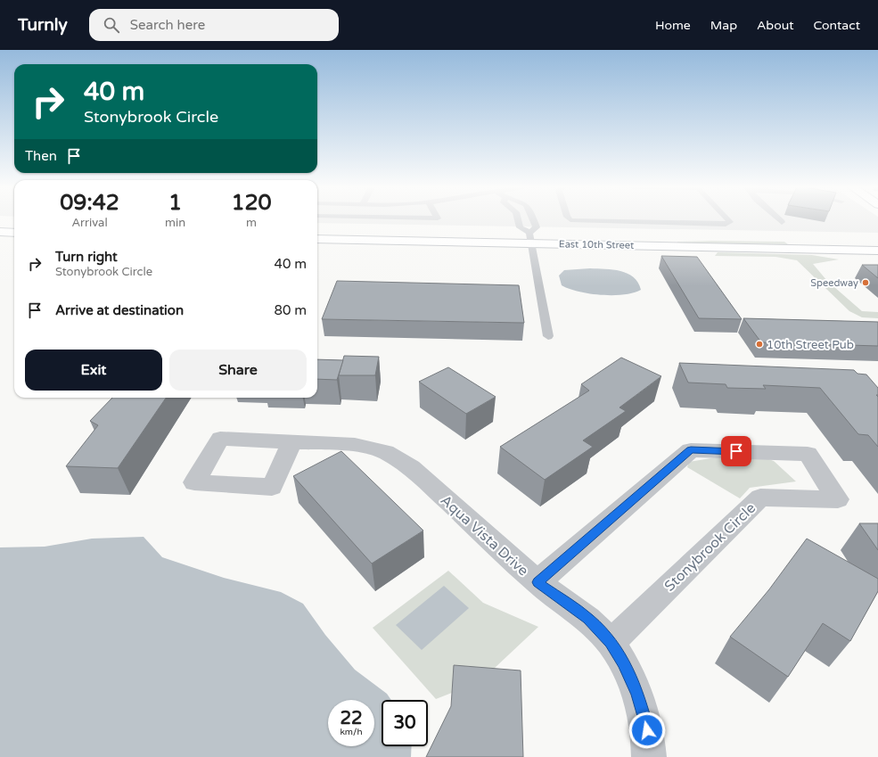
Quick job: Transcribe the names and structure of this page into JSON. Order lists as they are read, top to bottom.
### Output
{
  "streets": {
    "main road": ["East 10th Street"],
    "street": ["Aqua Vista Drive", "Stonybrook Circle"]
  },
  "crossings": [
    ["Aqua Vista Drive", "Stonybrook Circle"]
  ],
  "places": ["Speedway", "10th Street Pub"],
  "page": {
    "header": "Turnly",
    "search": "Search here",
    "nav": [
      "Home",
      "Map",
      "About",
      "Contact"
    ],
    "turn": ["40 m", "Stonybrook Circle"],
    "then": "Then",
    "eta": [
      "09:42",
      "Arrival",
      "1",
      "min",
      "120",
      "m"
    ],
    "list": [
      {
        "name": "Turn right",
        "note": "Stonybrook Circle",
        "value": "40 m"
      },
      {
        "name": "Arrive at destination",
        "value": "80 m"
      }
    ],
    "buttons": ["Exit", "Share"],
    "speed": "22 km/h",
    "limit": "30"
  }
}
